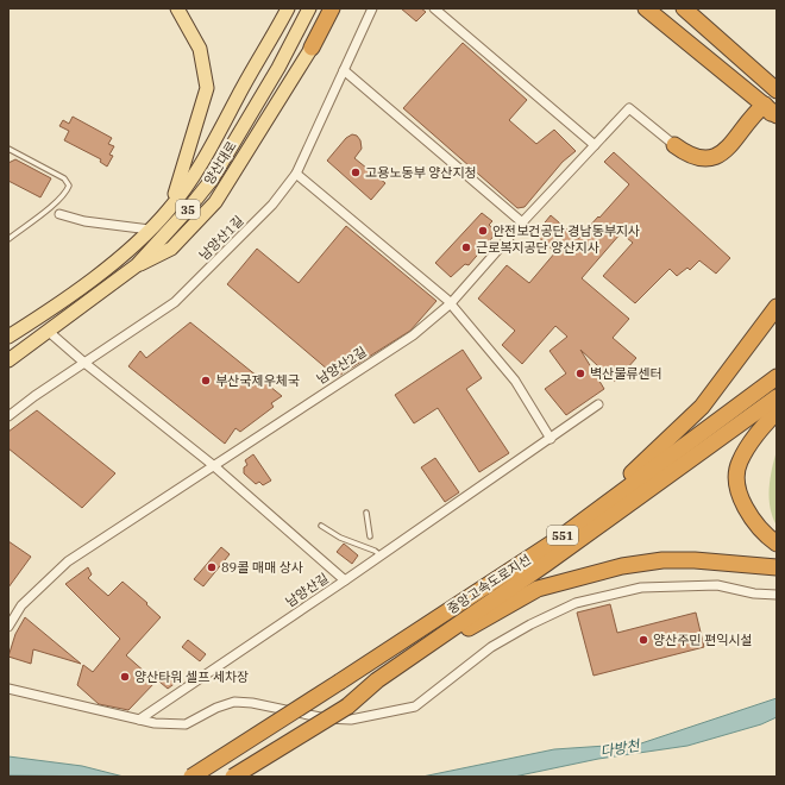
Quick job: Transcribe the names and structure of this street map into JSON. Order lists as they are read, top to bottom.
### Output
{
  "streets": {
    "highway": ["551", "중앙고속도로지선"],
    "main road": ["양산대로", "35"],
    "street": ["남양산1길", "남양산2길", "남양산길"]
  },
  "water": ["다방천"],
  "places": [
    "고용노동부 양산지청",
    "안전보건공단 경남동부지사",
    "근로복지공단 양산지사",
    "벽산물류센터",
    "부산국제우체국",
    "89콜 매매 상사",
    "양산주민 편익시설",
    "양산타워 셀프 세차장"
  ]
}
